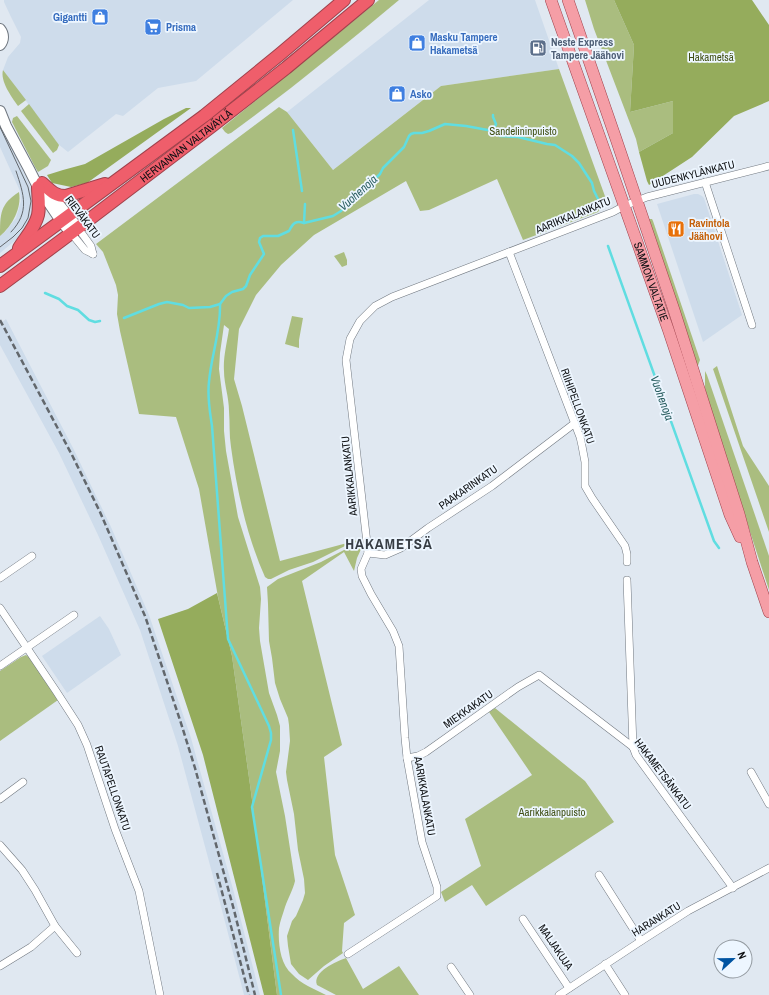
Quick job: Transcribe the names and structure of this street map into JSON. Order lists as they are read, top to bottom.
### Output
{
  "streets": {
    "highway": ["HERVANNAN VALTAVÄYLÄ"],
    "main road": ["RIEVÄKATU", "SAMMON VALTATIE"],
    "street": [
      "UUDENKYLÄNKATU",
      "AARIKKALANKATU",
      "RIIHIPELLONKATU",
      "PAAKARINKATU",
      "MIEKKAKATU",
      "HAKAMETSÄNKATU",
      "RAUTAPELLONKATU",
      "HARANKATU",
      "MALJAKUJA"
    ]
  },
  "crossings": [
    ["HERVANNAN VALTAVÄYLÄ", "RIEVÄKATU"],
    ["UUDENKYLÄNKATU", "AARIKKALANKATU"],
    ["UUDENKYLÄNKATU", "SAMMON VALTATIE"],
    ["AARIKKALANKATU", "SAMMON VALTATIE"],
    ["AARIKKALANKATU", "RIIHIPELLONKATU"],
    ["AARIKKALANKATU", "PAAKARINKATU"],
    ["AARIKKALANKATU", "MIEKKAKATU"],
    ["RIIHIPELLONKATU", "PAAKARINKATU"],
    ["MIEKKAKATU", "HAKAMETSÄNKATU"],
    ["HAKAMETSÄNKATU", "HARANKATU"],
    ["HARANKATU", "MALJAKUJA"]
  ],
  "districts": ["HAKAMETSÄ"],
  "water": ["Vuohenoja"],
  "parks": ["Hakametsä", "Sandelininpuisto", "Aarikkalanpuisto"],
  "places": {
    "shop": ["Gigantti", "Masku Tampere Hakametsä", "Asko"],
    "supermarket": ["Prisma"],
    "fuel station": ["Neste Express Tampere Jäähovi"],
    "restaurant": ["Ravintola Jäähovi"]
  },
  "north": "right"
}
